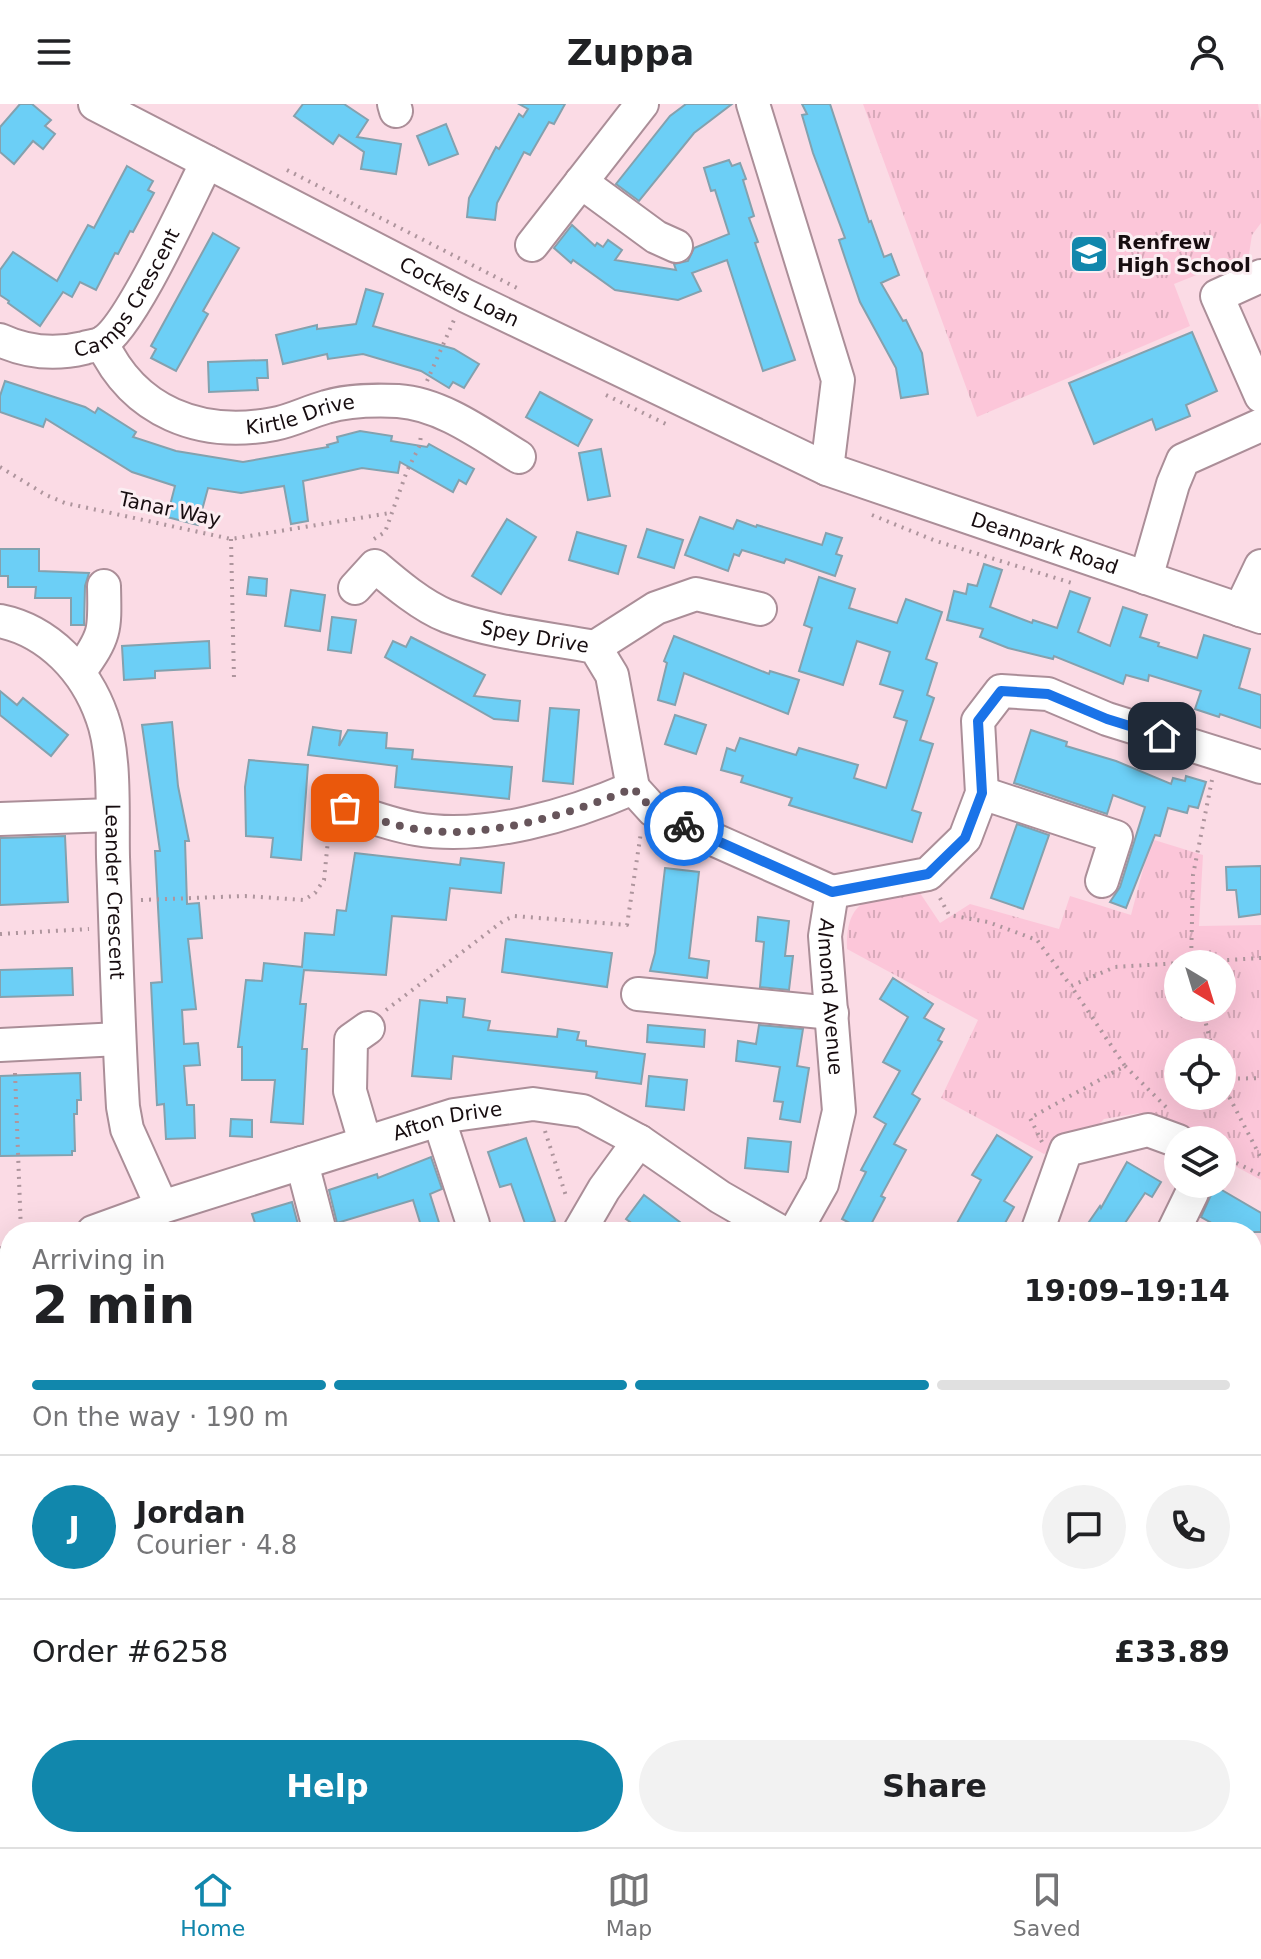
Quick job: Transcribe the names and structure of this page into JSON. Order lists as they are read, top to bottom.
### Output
{
  "streets": {
    "street": [
      "Camps Crescent",
      "Cockels Loan",
      "Kirtle Drive",
      "Deanpark Road",
      "Spey Drive",
      "Leander Crescent",
      "Almond Avenue",
      "Afton Drive"
    ],
    "path": ["Tanar Way"]
  },
  "crossings": [
    ["Camps Crescent", "Cockels Loan"],
    ["Camps Crescent", "Kirtle Drive"],
    ["Cockels Loan", "Deanpark Road"],
    ["Spey Drive", "Almond Avenue"],
    ["Leander Crescent", "Afton Drive"]
  ],
  "places": {
    "school or university": ["Renfrew High School"]
  },
  "north": "bottom right",
  "page": {
    "header": "Zuppa",
    "heading": ["2 min", "Arriving in", "19:09–19:14"],
    "panel": [
      "Jordan",
      "Courier · 4.8",
      "Order #6258",
      "£33.89"
    ],
    "bar": "On the way · 190 m",
    "round": "J",
    "buttons": ["Help", "Share"],
    "tabs": ["Home", "Map", "Saved"]
  }
}
